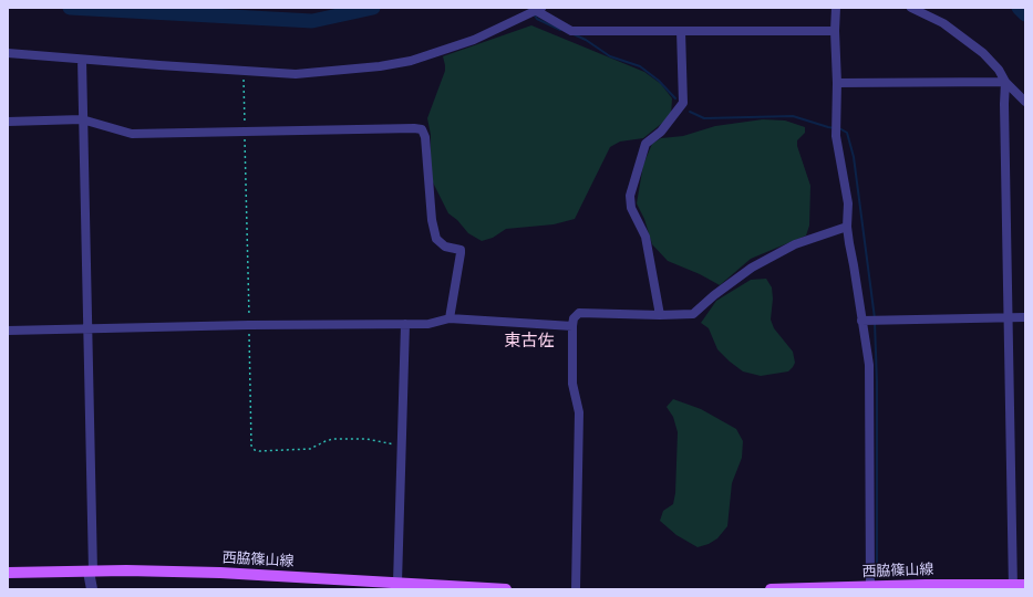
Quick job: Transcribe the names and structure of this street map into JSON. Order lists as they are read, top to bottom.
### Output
{
  "streets": {
    "main road": ["西脇篠山線"]
  },
  "districts": ["東古佐"]
}
